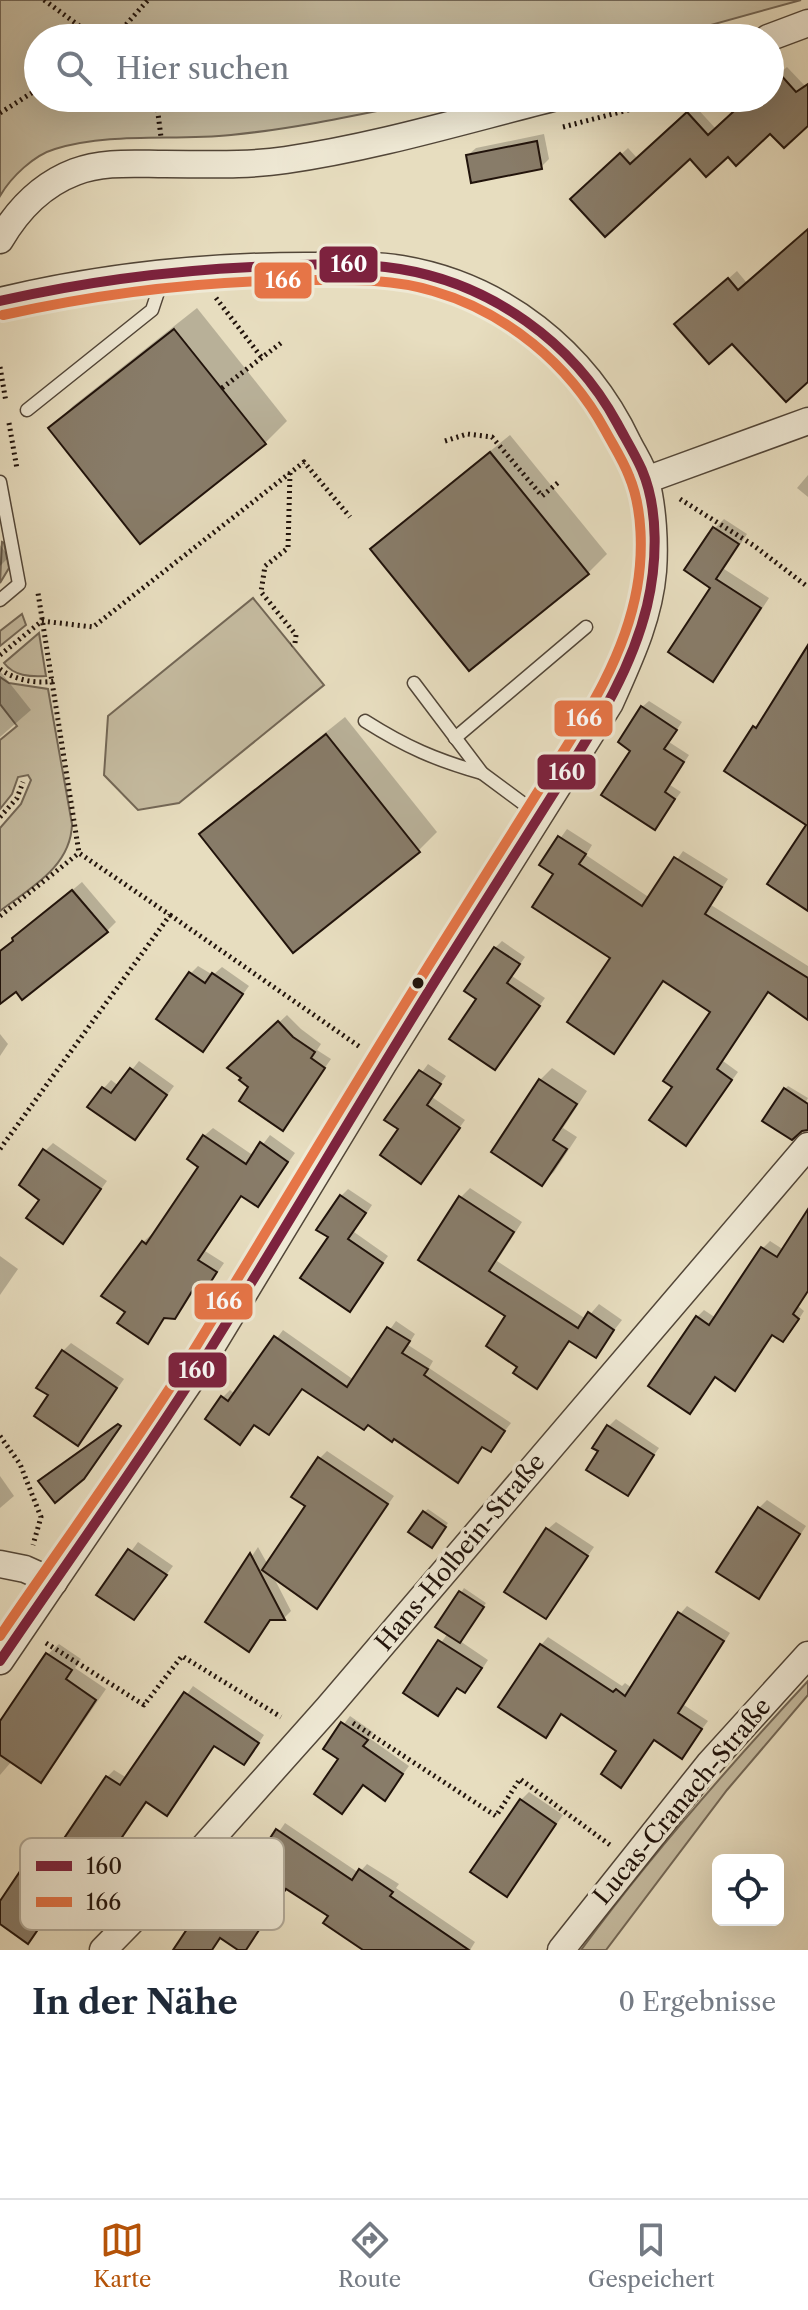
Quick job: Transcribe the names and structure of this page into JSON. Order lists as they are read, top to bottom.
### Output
{
  "streets": {
    "street": ["Hans-Holbein-Straße", "Lucas-Cranach-Straße"]
  },
  "lines": ["transit line 160", "transit line 166"],
  "legend": ["160", "166"],
  "page": {
    "search": "Hier suchen",
    "heading": ["In der Nähe", "0 Ergebnisse"],
    "nav": ["Karte", "Route", "Gespeichert"]
  }
}
